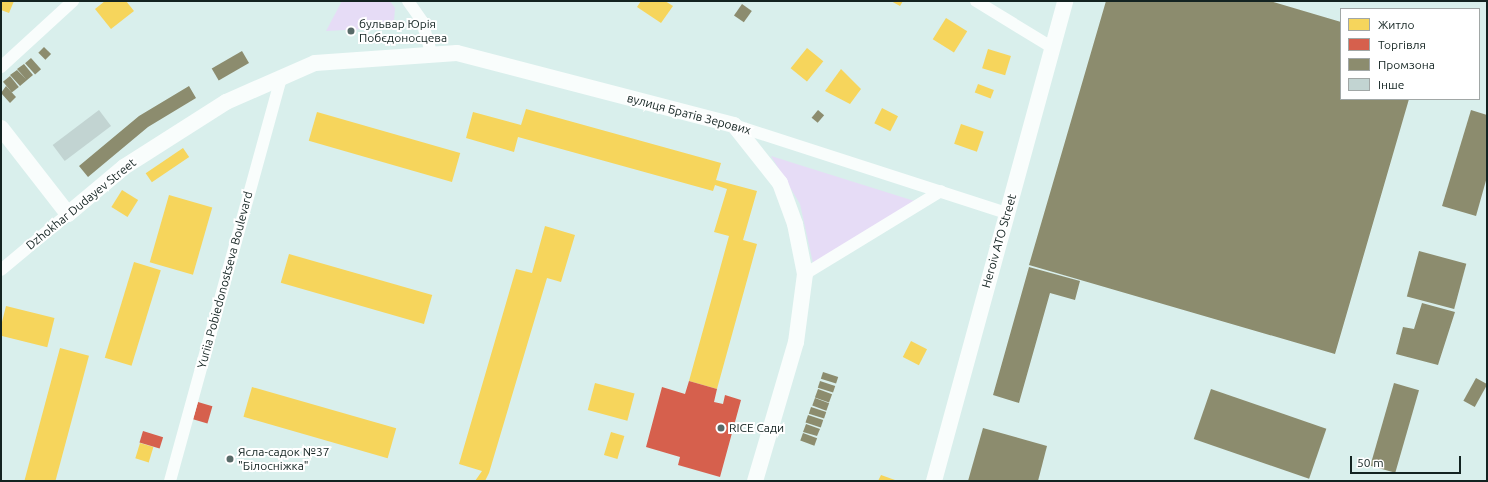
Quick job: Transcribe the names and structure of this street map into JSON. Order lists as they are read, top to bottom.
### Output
{
  "streets": {
    "street": [
      "вулиця Братів Зерових",
      "Dzhokhar Dudayev Street",
      "Heroiv ATO Street",
      "Yuriia Pobiedonostseva Boulevard"
    ]
  },
  "crossings": [
    ["вулиця Братів Зерових", "Dzhokhar Dudayev Street"],
    ["вулиця Братів Зерових", "Heroiv ATO Street"],
    ["Dzhokhar Dudayev Street", "Yuriia Pobiedonostseva Boulevard"]
  ],
  "places": ["бульвар Юрія Побєдоносцева", "RICE Сади", "Ясла-садок №37 \"Білосніжка\""],
  "legend": [
    "Житло",
    "Торгівля",
    "Промзона",
    "Інше"
  ],
  "scale_bar": "50 m"
}
